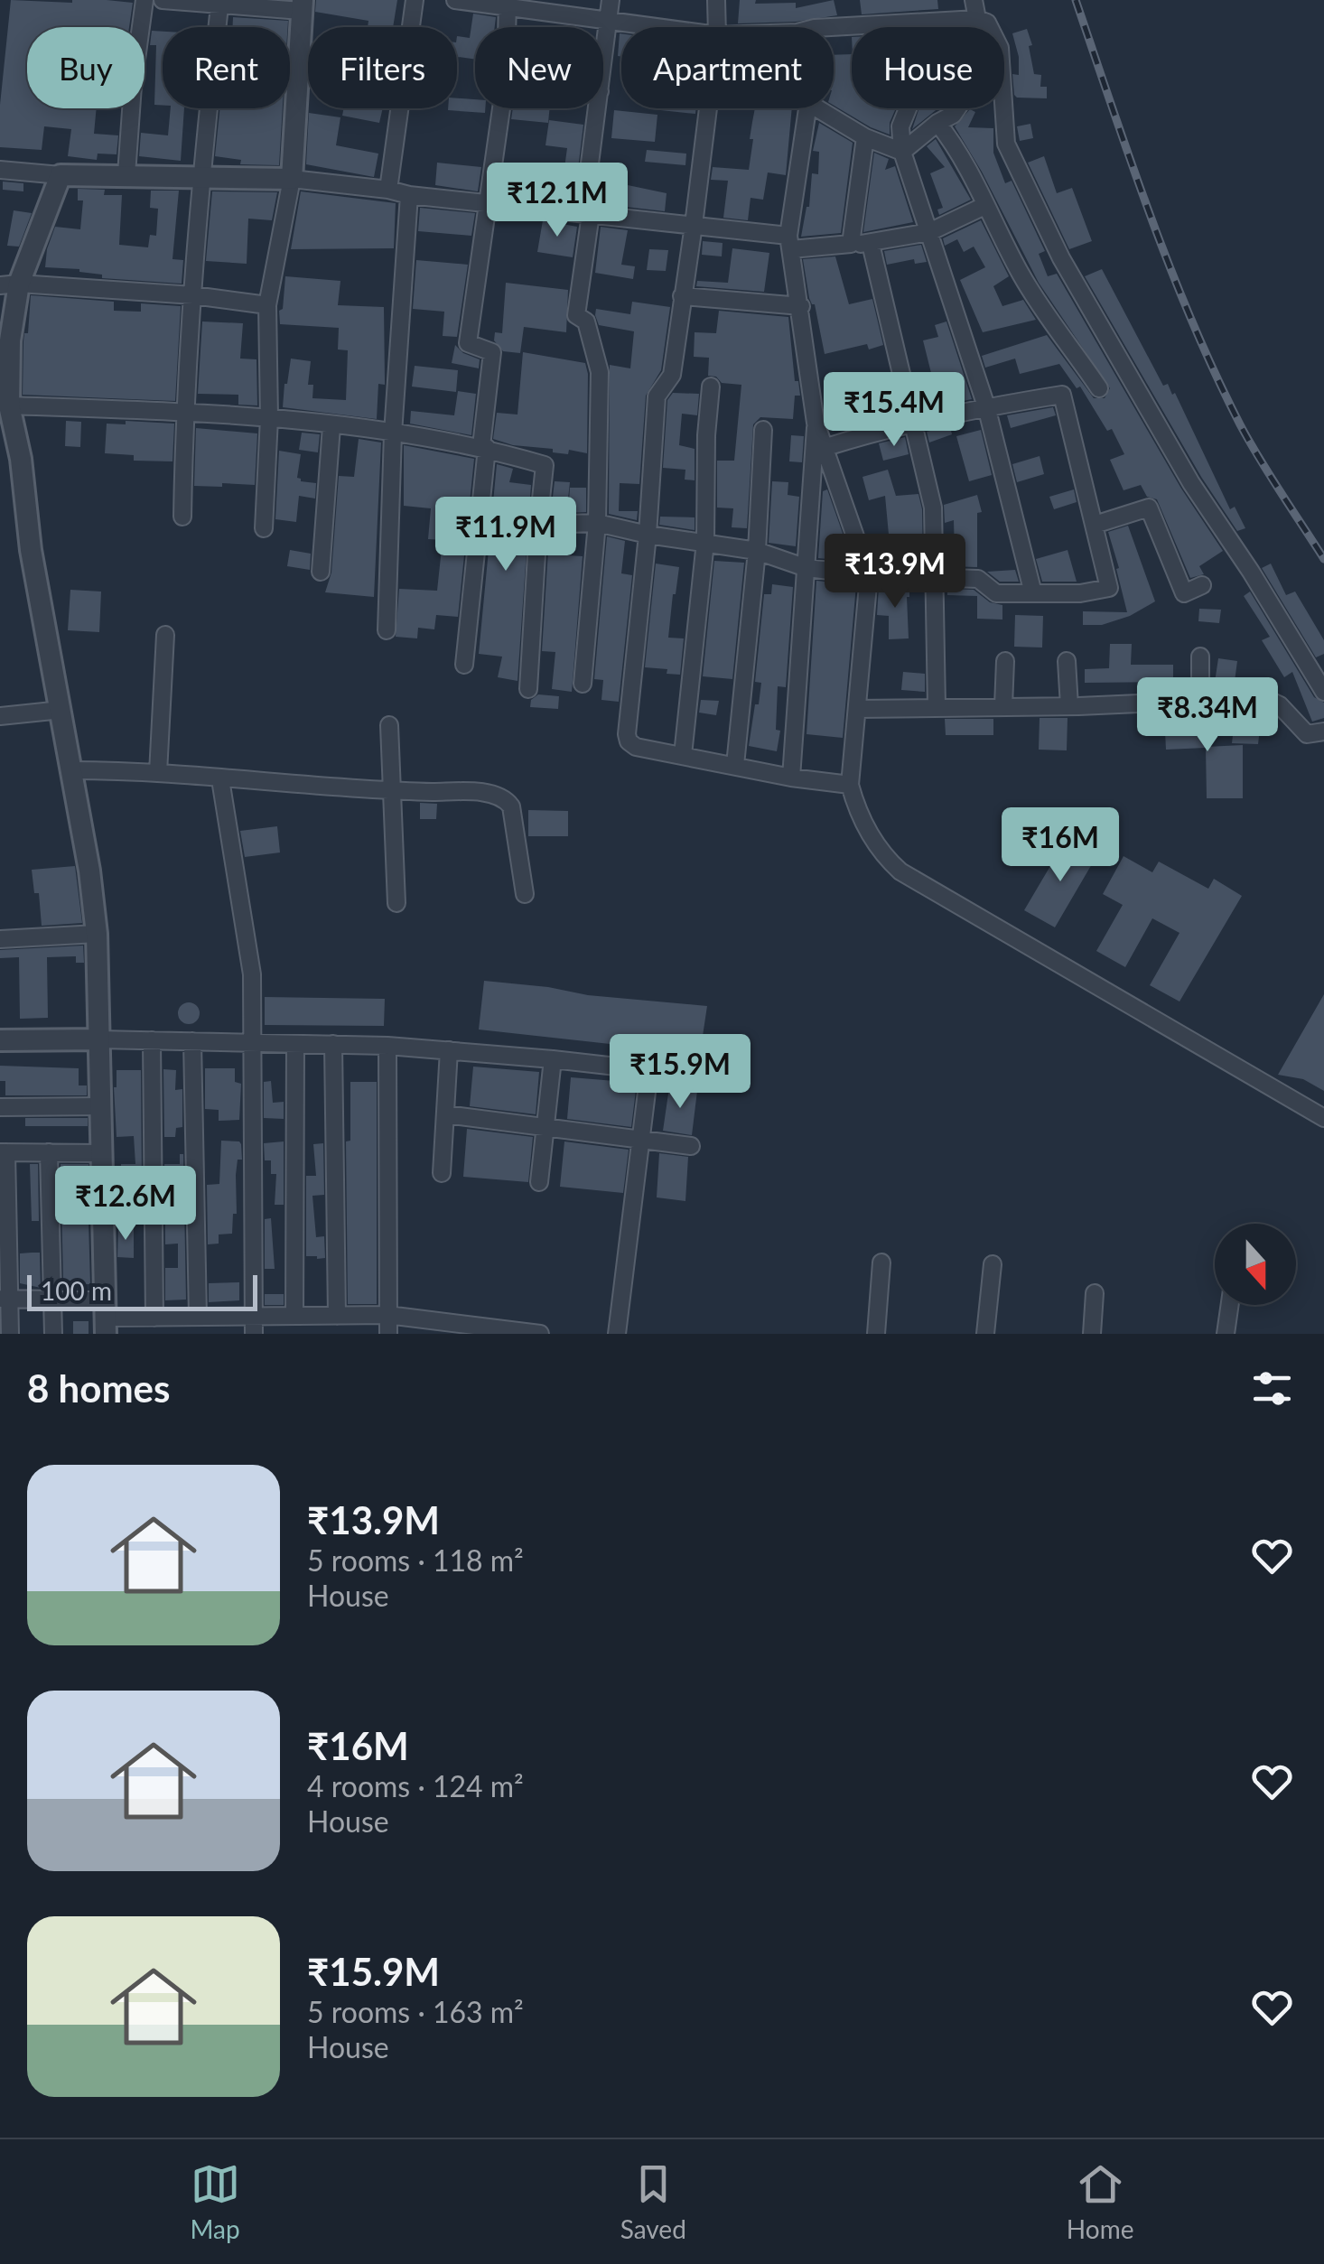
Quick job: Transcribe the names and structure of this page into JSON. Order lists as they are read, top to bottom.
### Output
{
  "scale_bar": "100 m",
  "north": "bottom",
  "page": {
    "chip": [
      "Buy",
      "Rent",
      "Filters",
      "New",
      "Apartment",
      "House"
    ],
    "price": [
      "₹12.1M",
      "₹15.4M",
      "₹11.9M",
      "₹13.9M",
      "₹8.34M",
      "₹16M",
      "₹15.9M",
      "₹12.6M"
    ],
    "scale": "100 m",
    "heading": "8 homes",
    "list": [
      {
        "name": "₹13.9M",
        "note": "5 rooms · 118 m² · House"
      },
      {
        "name": "₹16M",
        "note": "4 rooms · 124 m² · House"
      },
      {
        "name": "₹15.9M",
        "note": "5 rooms · 163 m² · House"
      }
    ],
    "tabs": ["Map", "Saved", "Home"]
  }
}
